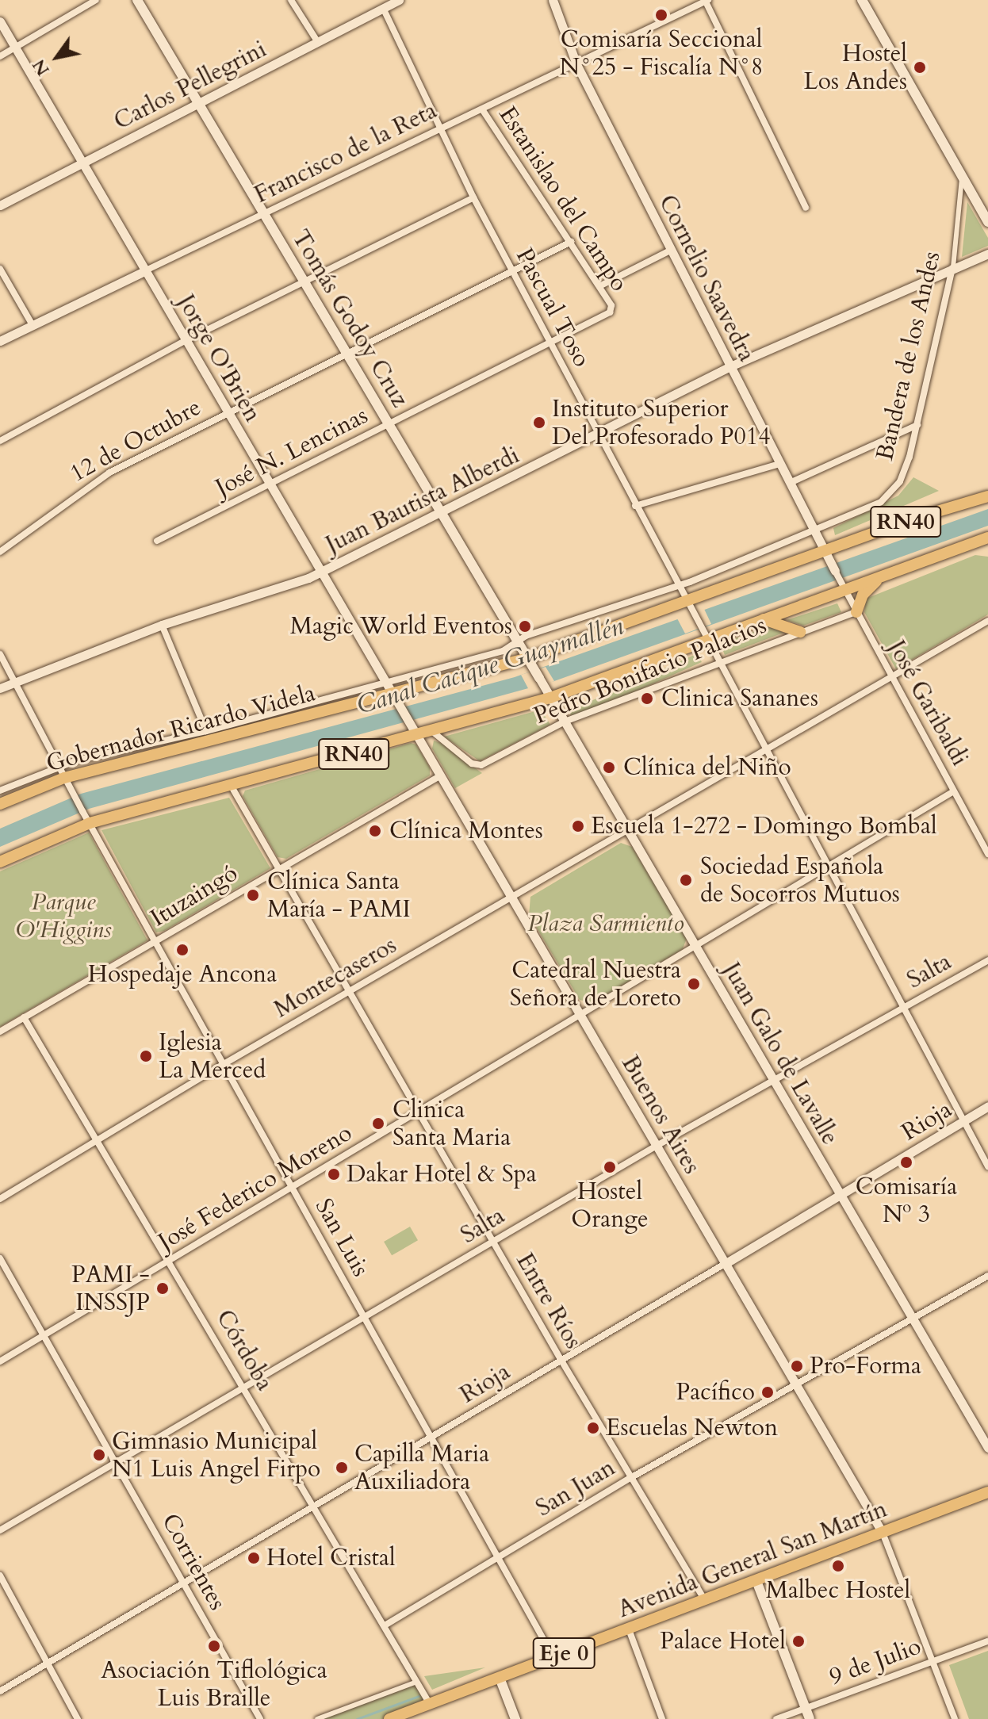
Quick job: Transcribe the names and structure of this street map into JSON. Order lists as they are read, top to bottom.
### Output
{
  "streets": {
    "main road": [
      "Tomás Godoy Cruz",
      "RN40",
      "Gobernador Ricardo Videla",
      "Avenida General San Martín",
      "Eje 0"
    ],
    "street": [
      "Carlos Pellegrini",
      "Francisco de la Reta",
      "Estanislao del Campo",
      "Cornelio Saavedra",
      "Pascual Toso",
      "Bandera de los Andes",
      "Jorge O'Brien",
      "12 de Octubre",
      "José N. Lencinas",
      "Juan Bautista Alberdi",
      "Pedro Bonifacio Palacios",
      "José Garibaldi",
      "Ituzaingó",
      "Salta",
      "Montecaseros",
      "Juan Galo de Lavalle",
      "Buenos Aires",
      "Rioja",
      "José Federico Moreno",
      "San Luis",
      "Entre Ríos",
      "Córdoba",
      "San Juan",
      "Corrientes",
      "9 de Julio"
    ]
  },
  "crossings": [
    ["Carlos Pellegrini", "Pascual Toso"],
    ["Carlos Pellegrini", "Tomás Godoy Cruz"],
    ["Carlos Pellegrini", "Jorge O'Brien"],
    ["Francisco de la Reta", "Estanislao del Campo"],
    ["Francisco de la Reta", "Cornelio Saavedra"],
    ["Francisco de la Reta", "Pascual Toso"],
    ["Francisco de la Reta", "Tomás Godoy Cruz"],
    ["Francisco de la Reta", "Jorge O'Brien"],
    ["Estanislao del Campo", "12 de Octubre"],
    ["Estanislao del Campo", "José N. Lencinas"],
    ["Cornelio Saavedra", "Bandera de los Andes"],
    ["Cornelio Saavedra", "Juan Bautista Alberdi"],
    ["Cornelio Saavedra", "José Garibaldi"],
    ["Cornelio Saavedra", "Gobernador Ricardo Videla"],
    ["Pascual Toso", "Bandera de los Andes"],
    ["Pascual Toso", "12 de Octubre"],
    ["Pascual Toso", "José N. Lencinas"],
    ["Pascual Toso", "Juan Bautista Alberdi"],
    ["Pascual Toso", "RN40"],
    ["Pascual Toso", "Pedro Bonifacio Palacios"],
    ["Pascual Toso", "Gobernador Ricardo Videla"],
    ["Pascual Toso", "Salta"],
    ["Pascual Toso", "Montecaseros"],
    ["Pascual Toso", "Rioja"],
    ["Pascual Toso", "José Federico Moreno"],
    ["Tomás Godoy Cruz", "Bandera de los Andes"],
    ["Tomás Godoy Cruz", "12 de Octubre"],
    ["Tomás Godoy Cruz", "José N. Lencinas"],
    ["Tomás Godoy Cruz", "Juan Bautista Alberdi"],
    ["Tomás Godoy Cruz", "Gobernador Ricardo Videla"],
    ["Tomás Godoy Cruz", "Juan Galo de Lavalle"],
    ["Bandera de los Andes", "Jorge O'Brien"],
    ["Bandera de los Andes", "Juan Bautista Alberdi"],
    ["Bandera de los Andes", "Gobernador Ricardo Videla"],
    ["Bandera de los Andes", "San Luis"],
    ["Jorge O'Brien", "12 de Octubre"],
    ["Jorge O'Brien", "José N. Lencinas"],
    ["Jorge O'Brien", "Juan Bautista Alberdi"],
    ["Jorge O'Brien", "Gobernador Ricardo Videla"],
    ["Jorge O'Brien", "Buenos Aires"],
    ["Juan Bautista Alberdi", "San Luis"],
    ["RN40", "Pedro Bonifacio Palacios"],
    ["RN40", "José Garibaldi"],
    ["RN40", "Juan Galo de Lavalle"],
    ["RN40", "Buenos Aires"],
    ["RN40", "San Luis"],
    ["RN40", "Entre Ríos"],
    ["Pedro Bonifacio Palacios", "José Garibaldi"],
    ["Pedro Bonifacio Palacios", "Juan Galo de Lavalle"],
    ["José Garibaldi", "Montecaseros"],
    ["José Garibaldi", "José Federico Moreno"],
    ["Gobernador Ricardo Videla", "San Luis"],
    ["Ituzaingó", "Buenos Aires"],
    ["Ituzaingó", "San Luis"],
    ["Ituzaingó", "Entre Ríos"],
    ["Ituzaingó", "Córdoba"],
    ["Salta", "Juan Galo de Lavalle"],
    ["Salta", "Buenos Aires"],
    ["Salta", "San Luis"],
    ["Salta", "Entre Ríos"],
    ["Salta", "Córdoba"],
    ["Salta", "Corrientes"],
    ["Montecaseros", "Juan Galo de Lavalle"],
    ["Montecaseros", "Buenos Aires"],
    ["Montecaseros", "San Luis"],
    ["Montecaseros", "Entre Ríos"],
    ["Montecaseros", "Córdoba"],
    ["Juan Galo de Lavalle", "Rioja"],
    ["Juan Galo de Lavalle", "José Federico Moreno"],
    ["Juan Galo de Lavalle", "San Juan"],
    ["Buenos Aires", "Rioja"],
    ["Buenos Aires", "José Federico Moreno"],
    ["Buenos Aires", "San Juan"],
    ["Buenos Aires", "Avenida General San Martín"],
    ["Rioja", "San Luis"],
    ["Rioja", "Entre Ríos"],
    ["Rioja", "Córdoba"],
    ["Rioja", "Corrientes"],
    ["José Federico Moreno", "San Luis"],
    ["José Federico Moreno", "Entre Ríos"],
    ["José Federico Moreno", "Córdoba"],
    ["José Federico Moreno", "Corrientes"],
    ["San Luis", "San Juan"],
    ["San Luis", "Avenida General San Martín"],
    ["Entre Ríos", "San Juan"],
    ["Entre Ríos", "Avenida General San Martín"],
    ["Córdoba", "San Juan"],
    ["Córdoba", "Avenida General San Martín"]
  ],
  "water": ["Canal Cacique Guaymallén"],
  "parks": ["Parque O'Higgins", "Plaza Sarmiento"],
  "places": [
    "Comisaría Seccional N°25 - Fiscalía N°8",
    "Hostel Los Andes",
    "Instituto Superior Del Profesorado P014",
    "Magic World Eventos",
    "Clinica Sananes",
    "Clínica del Niño",
    "Escuela 1-272 - Domingo Bombal",
    "Clínica Montes",
    "Sociedad Española de Socorros Mutuos",
    "Clínica Santa María - PAMI",
    "Hospedaje Ancona",
    "Catedral Nuestra Señora de Loreto",
    "Iglesia La Merced",
    "Clinica Santa Maria",
    "Comisaría Nº 3",
    "Hostel Orange",
    "Dakar Hotel & Spa",
    "PAMI - INSSJP",
    "Pro-Forma",
    "Pacífico",
    "Escuelas Newton",
    "Gimnasio Municipal N1 Luis Angel Firpo",
    "Capilla Maria Auxiliadora",
    "Hotel Cristal",
    "Malbec Hostel",
    "Palace Hotel",
    "Asociación Tiflológica Luis Braille"
  ],
  "north": "bottom left"
}
